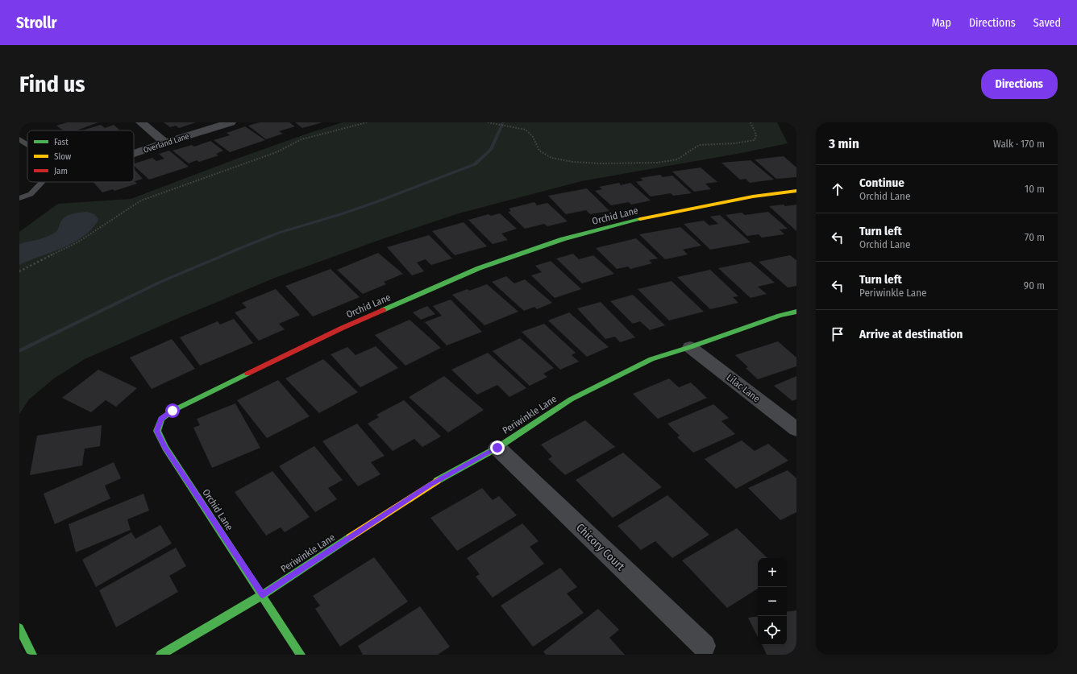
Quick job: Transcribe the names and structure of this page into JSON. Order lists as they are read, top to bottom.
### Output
{
  "streets": {
    "street": [
      "Overland Lane",
      "Orchid Lane",
      "Lilac Lane",
      "Periwinkle Lane",
      "Chicory Court"
    ]
  },
  "crossings": [
    ["Orchid Lane", "Periwinkle Lane"],
    ["Lilac Lane", "Periwinkle Lane"],
    ["Periwinkle Lane", "Chicory Court"]
  ],
  "legend": ["Fast", "Slow", "Jam"],
  "page": {
    "header": "Strollr",
    "nav": ["Map", "Directions", "Saved"],
    "buttons": "Directions",
    "title": "Find us",
    "heading": ["3 min", "Walk · 170 m"],
    "list": [
      ["Continue", "Orchid Lane", "10 m"],
      ["Turn left", "Orchid Lane", "70 m"],
      ["Turn left", "Periwinkle Lane", "90 m"],
      "Arrive at destination"
    ],
    "map_buttons": ["+", "−"]
  }
}
